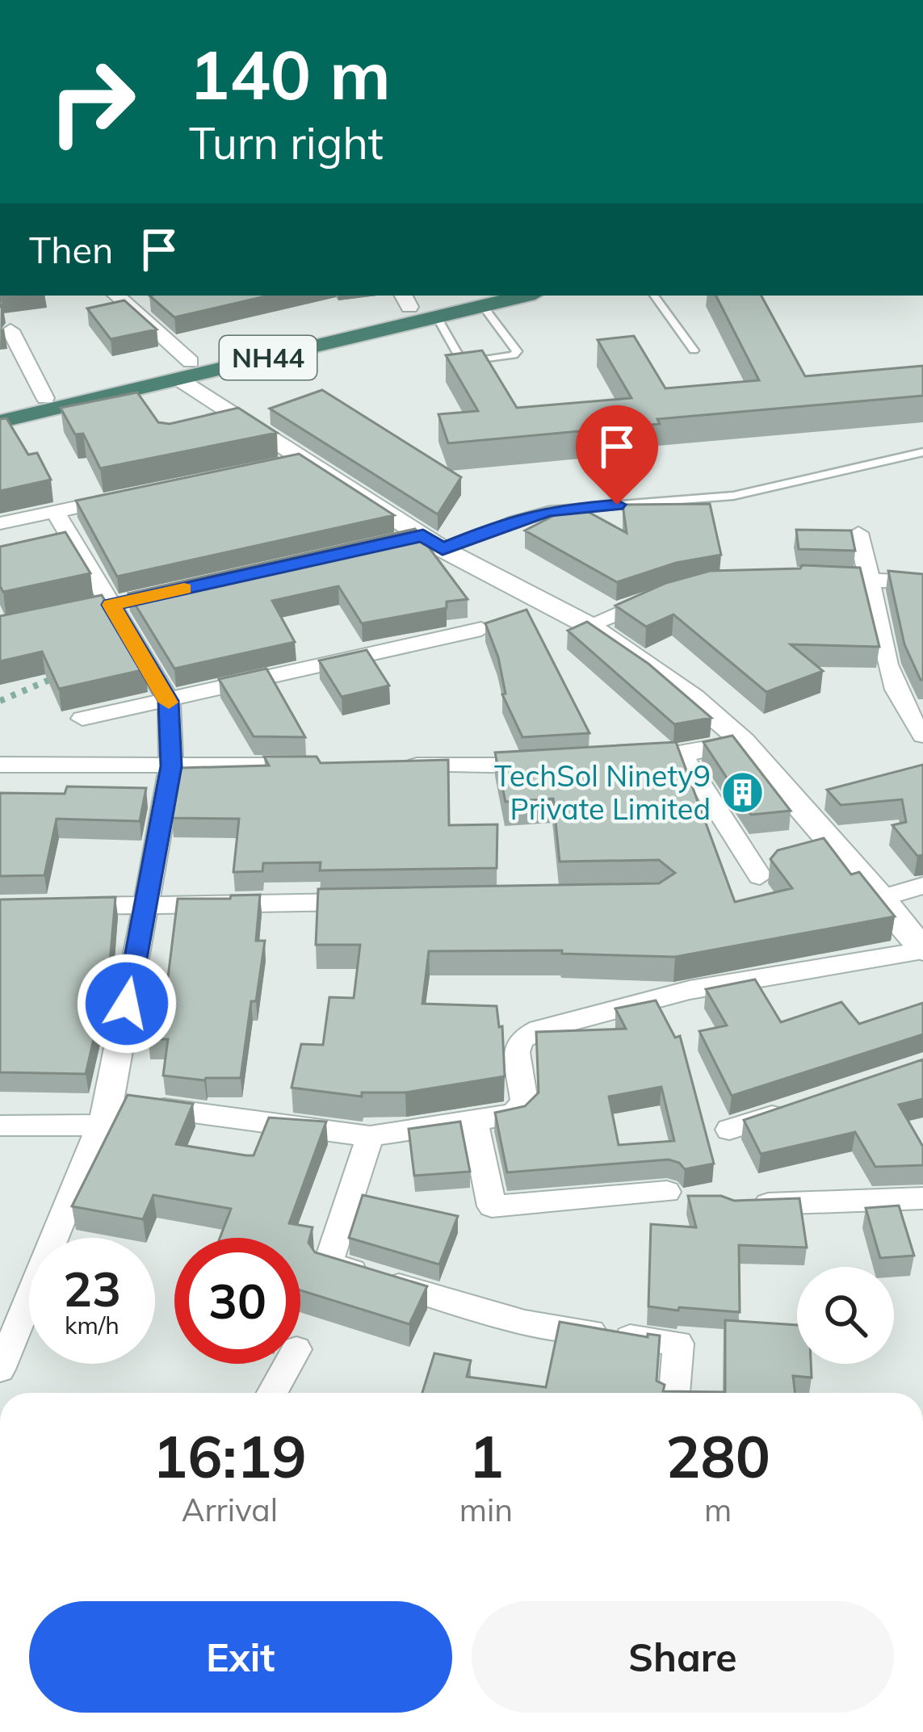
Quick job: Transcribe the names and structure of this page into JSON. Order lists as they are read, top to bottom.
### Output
{
  "streets": {
    "highway": ["NH44"]
  },
  "places": {
    "building": ["TechSol Ninety9 Private Limited"]
  },
  "page": {
    "turn": ["140 m", "Turn right"],
    "then": "Then",
    "speed": "23 km/h",
    "limit": "30",
    "eta": [
      "16:19",
      "Arrival",
      "1",
      "min",
      "280",
      "m"
    ],
    "buttons": ["Exit", "Share"]
  }
}
